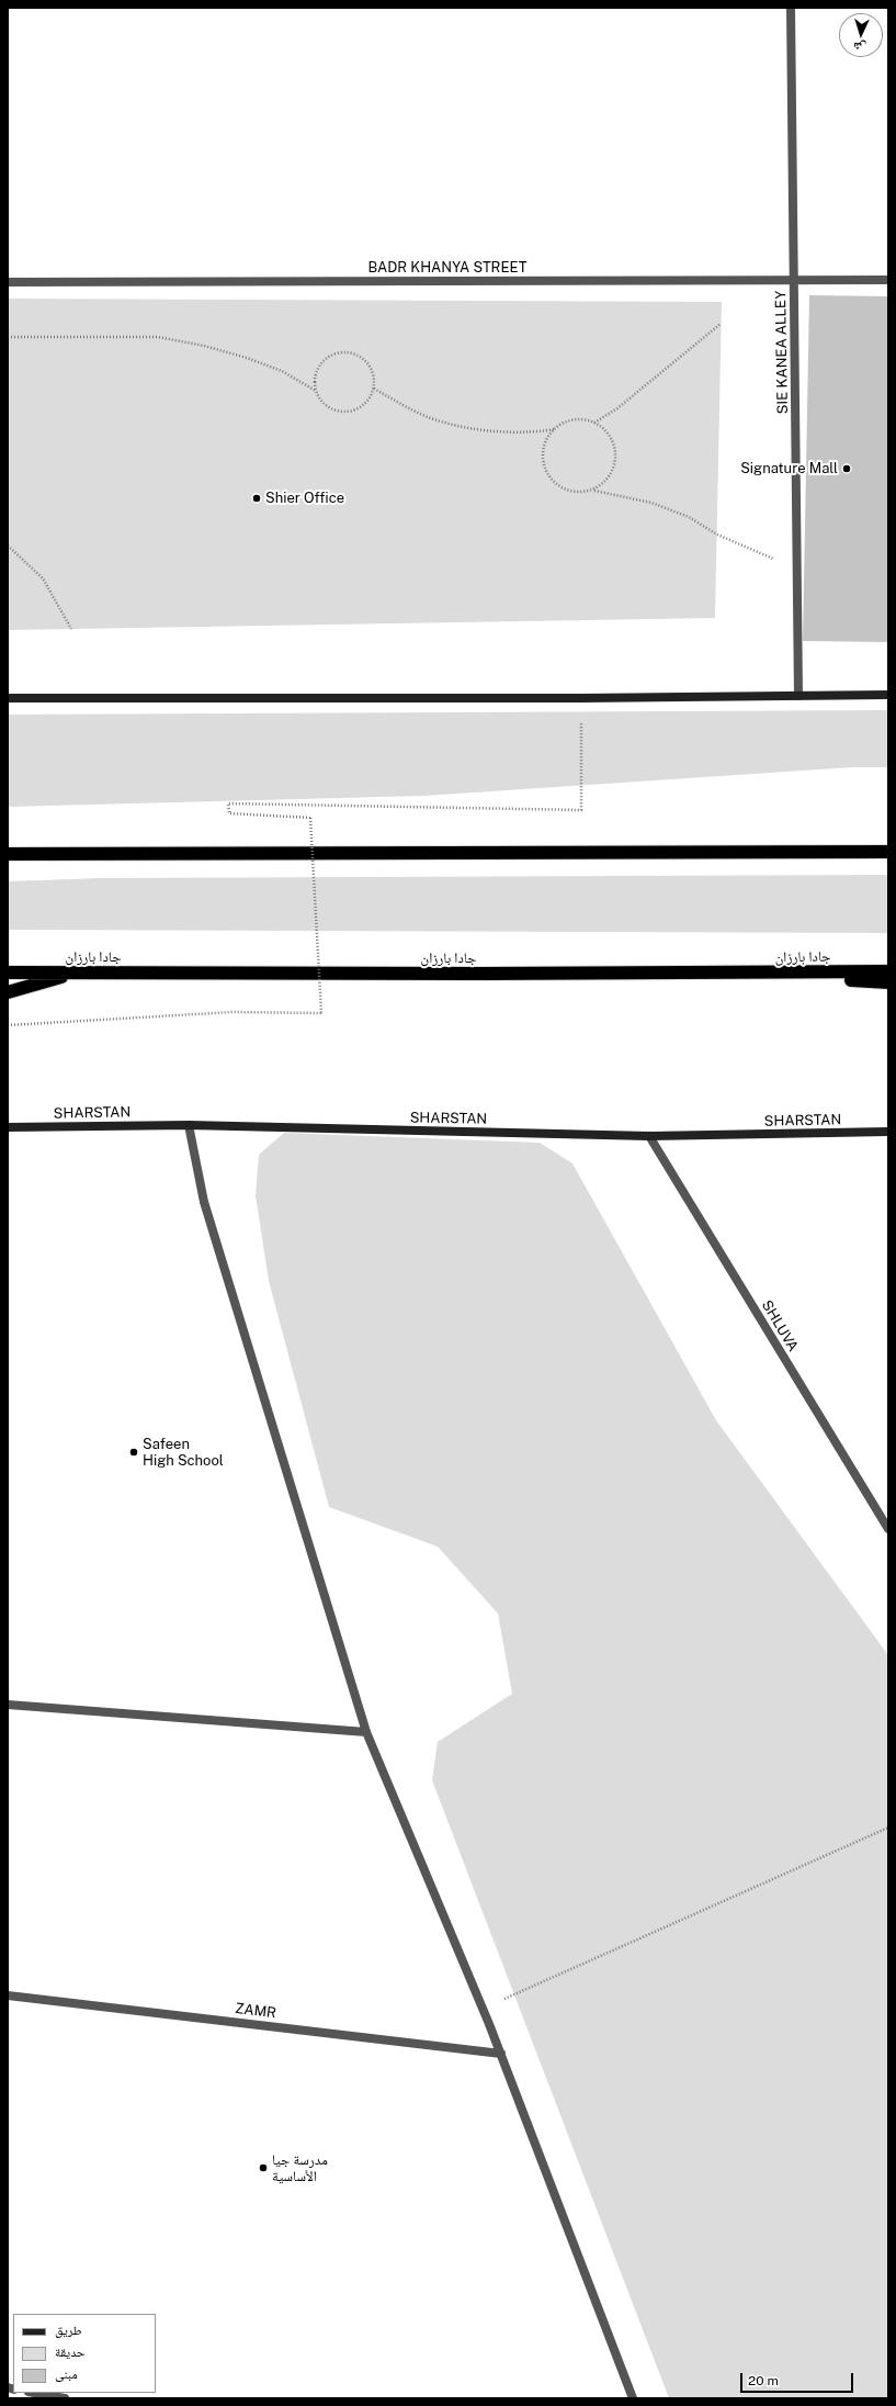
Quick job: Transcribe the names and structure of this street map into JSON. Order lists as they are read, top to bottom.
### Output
{
  "streets": {
    "highway": ["جادا بارزان"],
    "main road": ["SHARSTAN"],
    "street": [
      "BADR KHANYA STREET",
      "SIE KANEA ALLEY",
      "SHLUVA",
      "ZAMR"
    ]
  },
  "crossings": [
    ["BADR KHANYA STREET", "SIE KANEA ALLEY"],
    ["SHARSTAN", "SHLUVA"]
  ],
  "places": [
    "Signature Mall",
    "Shier Office",
    "Safeen High School",
    "مدرسة جيا الأساسية"
  ],
  "legend": ["طريق", "حديقة", "مبنى"],
  "scale_bar": "20 m",
  "north": "bottom"
}
